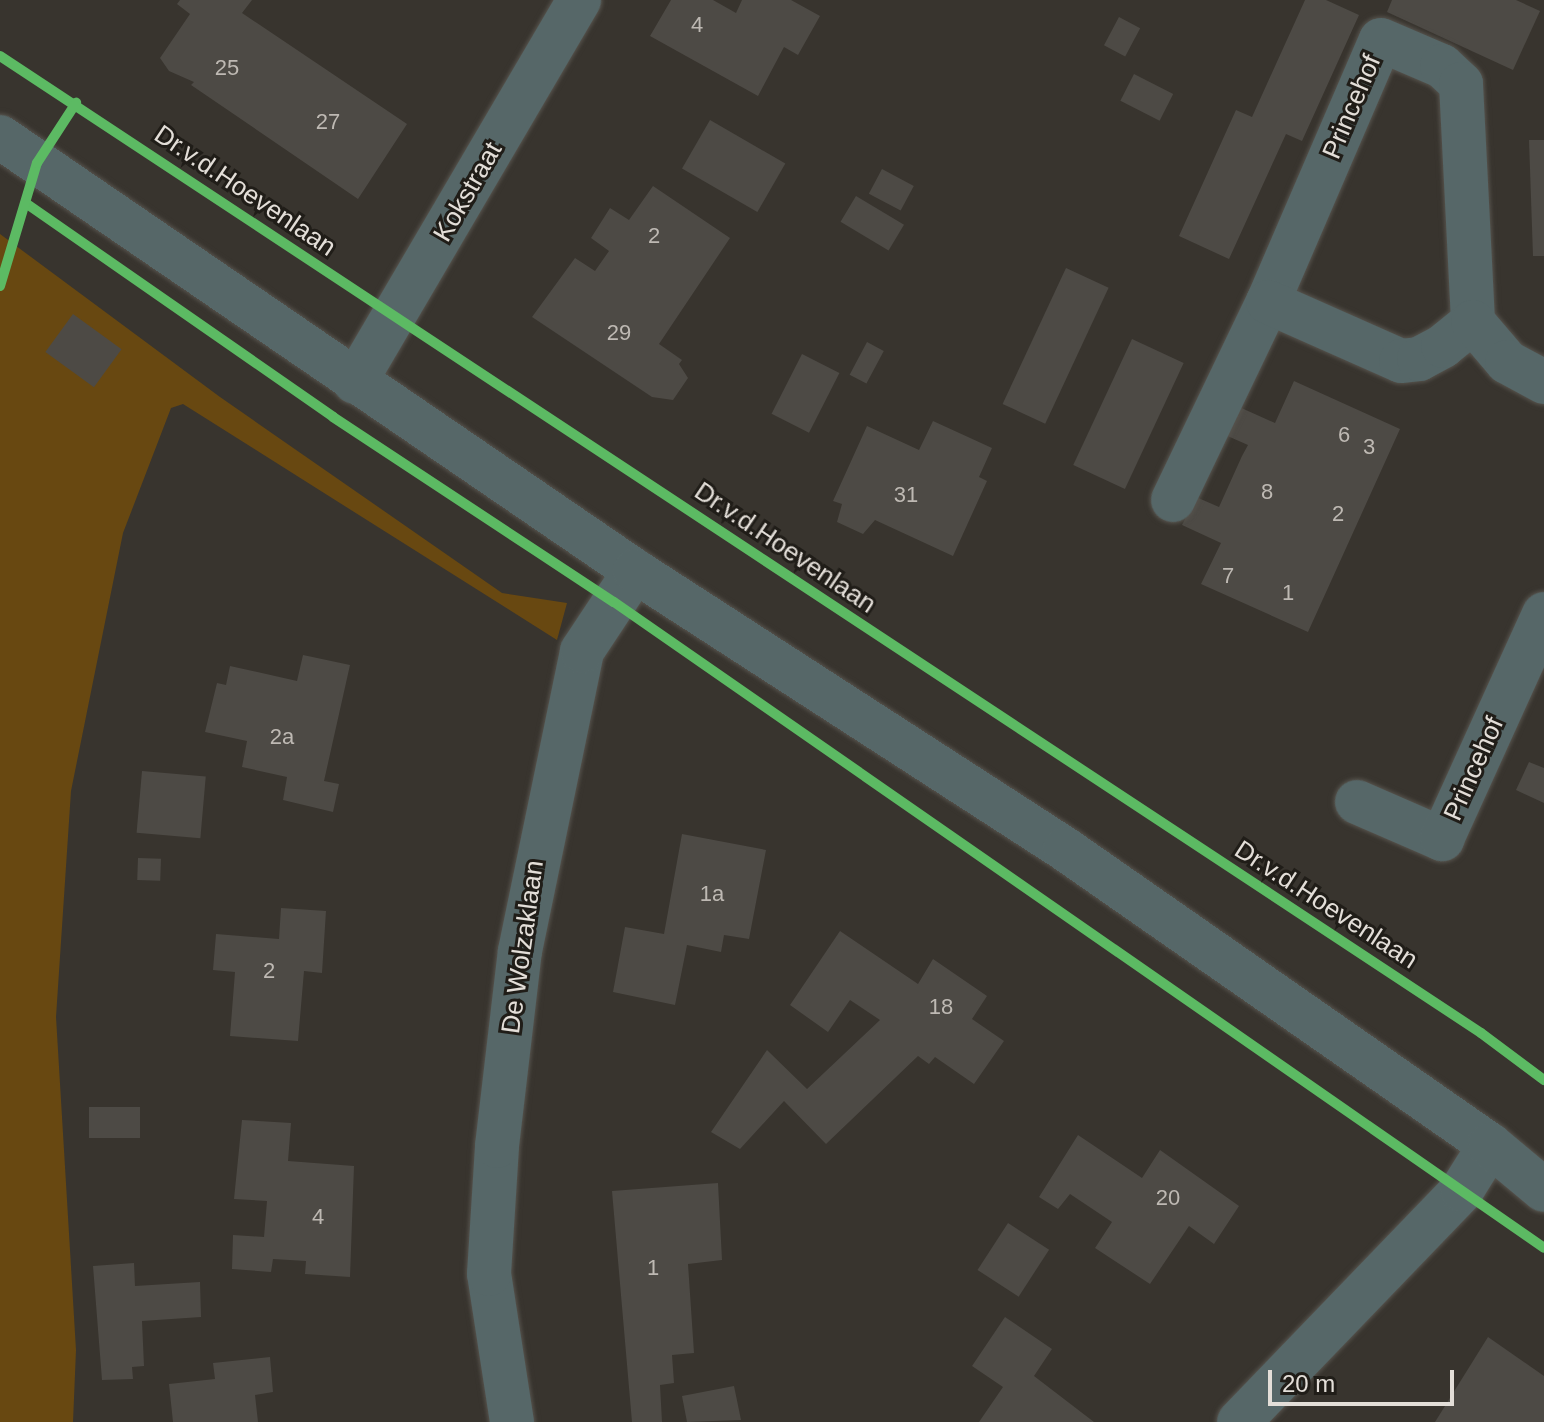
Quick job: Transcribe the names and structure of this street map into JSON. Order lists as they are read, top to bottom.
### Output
{
  "streets": {
    "street": ["Princehof", "Kokstraat", "De Wolzaklaan"],
    "cycle path": ["Dr.v.d.Hoevenlaan"]
  },
  "house_numbers": [
    "4",
    "25",
    "27",
    "2",
    "29",
    "6",
    "3",
    "8",
    "31",
    "2",
    "7",
    "1",
    "2a",
    "1a",
    "2",
    "18",
    "20",
    "4",
    "1"
  ],
  "scale_bar": "20 m"
}
